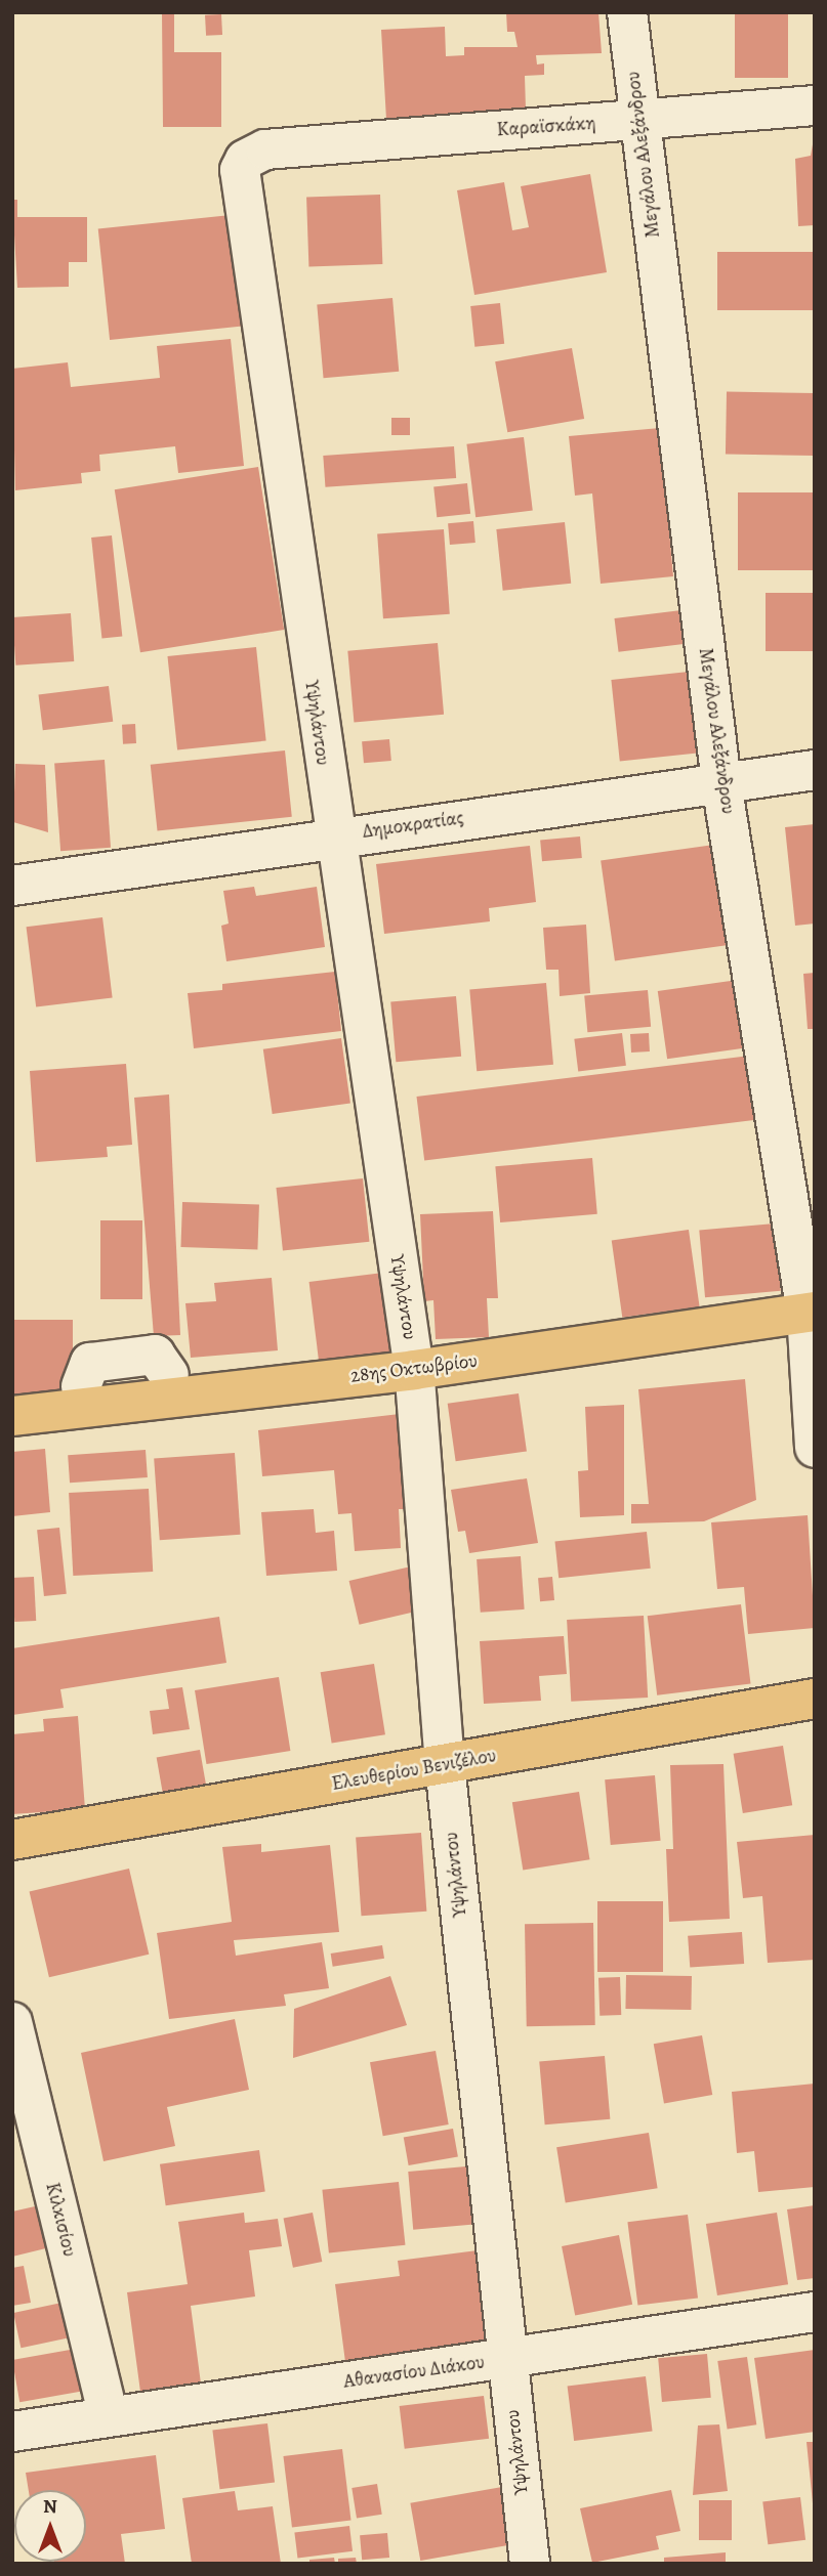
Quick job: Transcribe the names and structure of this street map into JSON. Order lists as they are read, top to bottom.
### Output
{
  "streets": {
    "main road": ["28ης Οκτωβρίου", "Ελευθερίου Βενιζέλου"],
    "street": [
      "Καραϊσκάκη",
      "Μεγάλου Αλεξάνδρου",
      "Υψηλάντου",
      "Δημοκρατίας",
      "Κιλκισίου",
      "Αθανασίου Διάκου"
    ]
  },
  "crossings": [
    ["Καραϊσκάκη", "Μεγάλου Αλεξάνδρου"],
    ["Καραϊσκάκη", "Υψηλάντου"],
    ["Μεγάλου Αλεξάνδρου", "Δημοκρατίας"],
    ["Μεγάλου Αλεξάνδρου", "28ης Οκτωβρίου"],
    ["Υψηλάντου", "Δημοκρατίας"],
    ["Υψηλάντου", "28ης Οκτωβρίου"],
    ["Υψηλάντου", "Ελευθερίου Βενιζέλου"],
    ["Υψηλάντου", "Αθανασίου Διάκου"],
    ["Κιλκισίου", "Αθανασίου Διάκου"]
  ],
  "north": "top"
}
